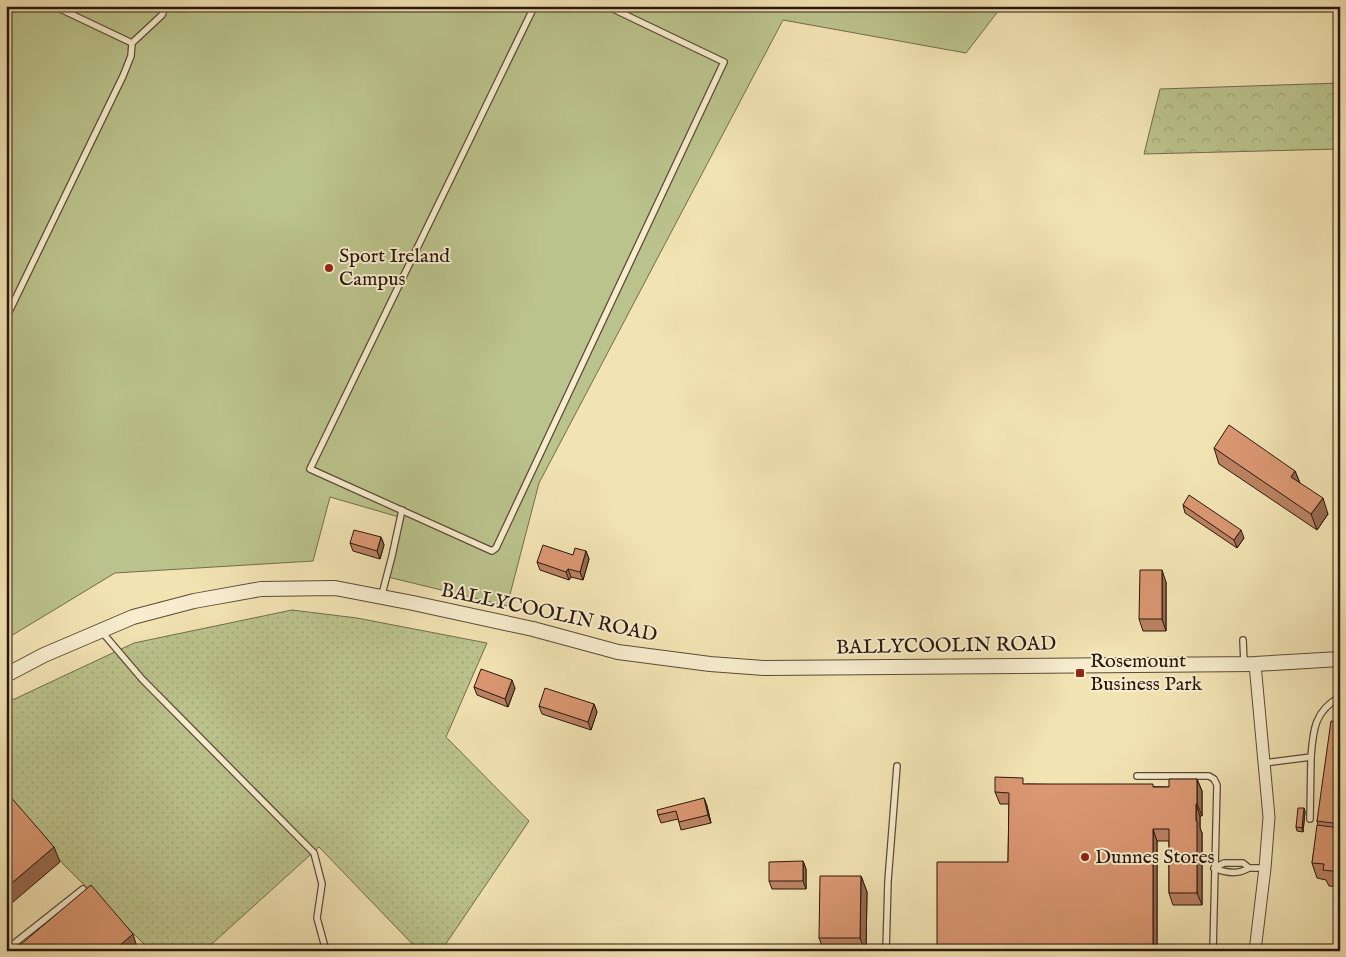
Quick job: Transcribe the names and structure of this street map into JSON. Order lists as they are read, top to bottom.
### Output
{
  "streets": {
    "street": ["BALLYCOOLIN ROAD"]
  },
  "places": {
    "other": ["Sport Ireland Campus", "Dunnes Stores"],
    "transit": ["Rosemount Business Park"]
  }
}
